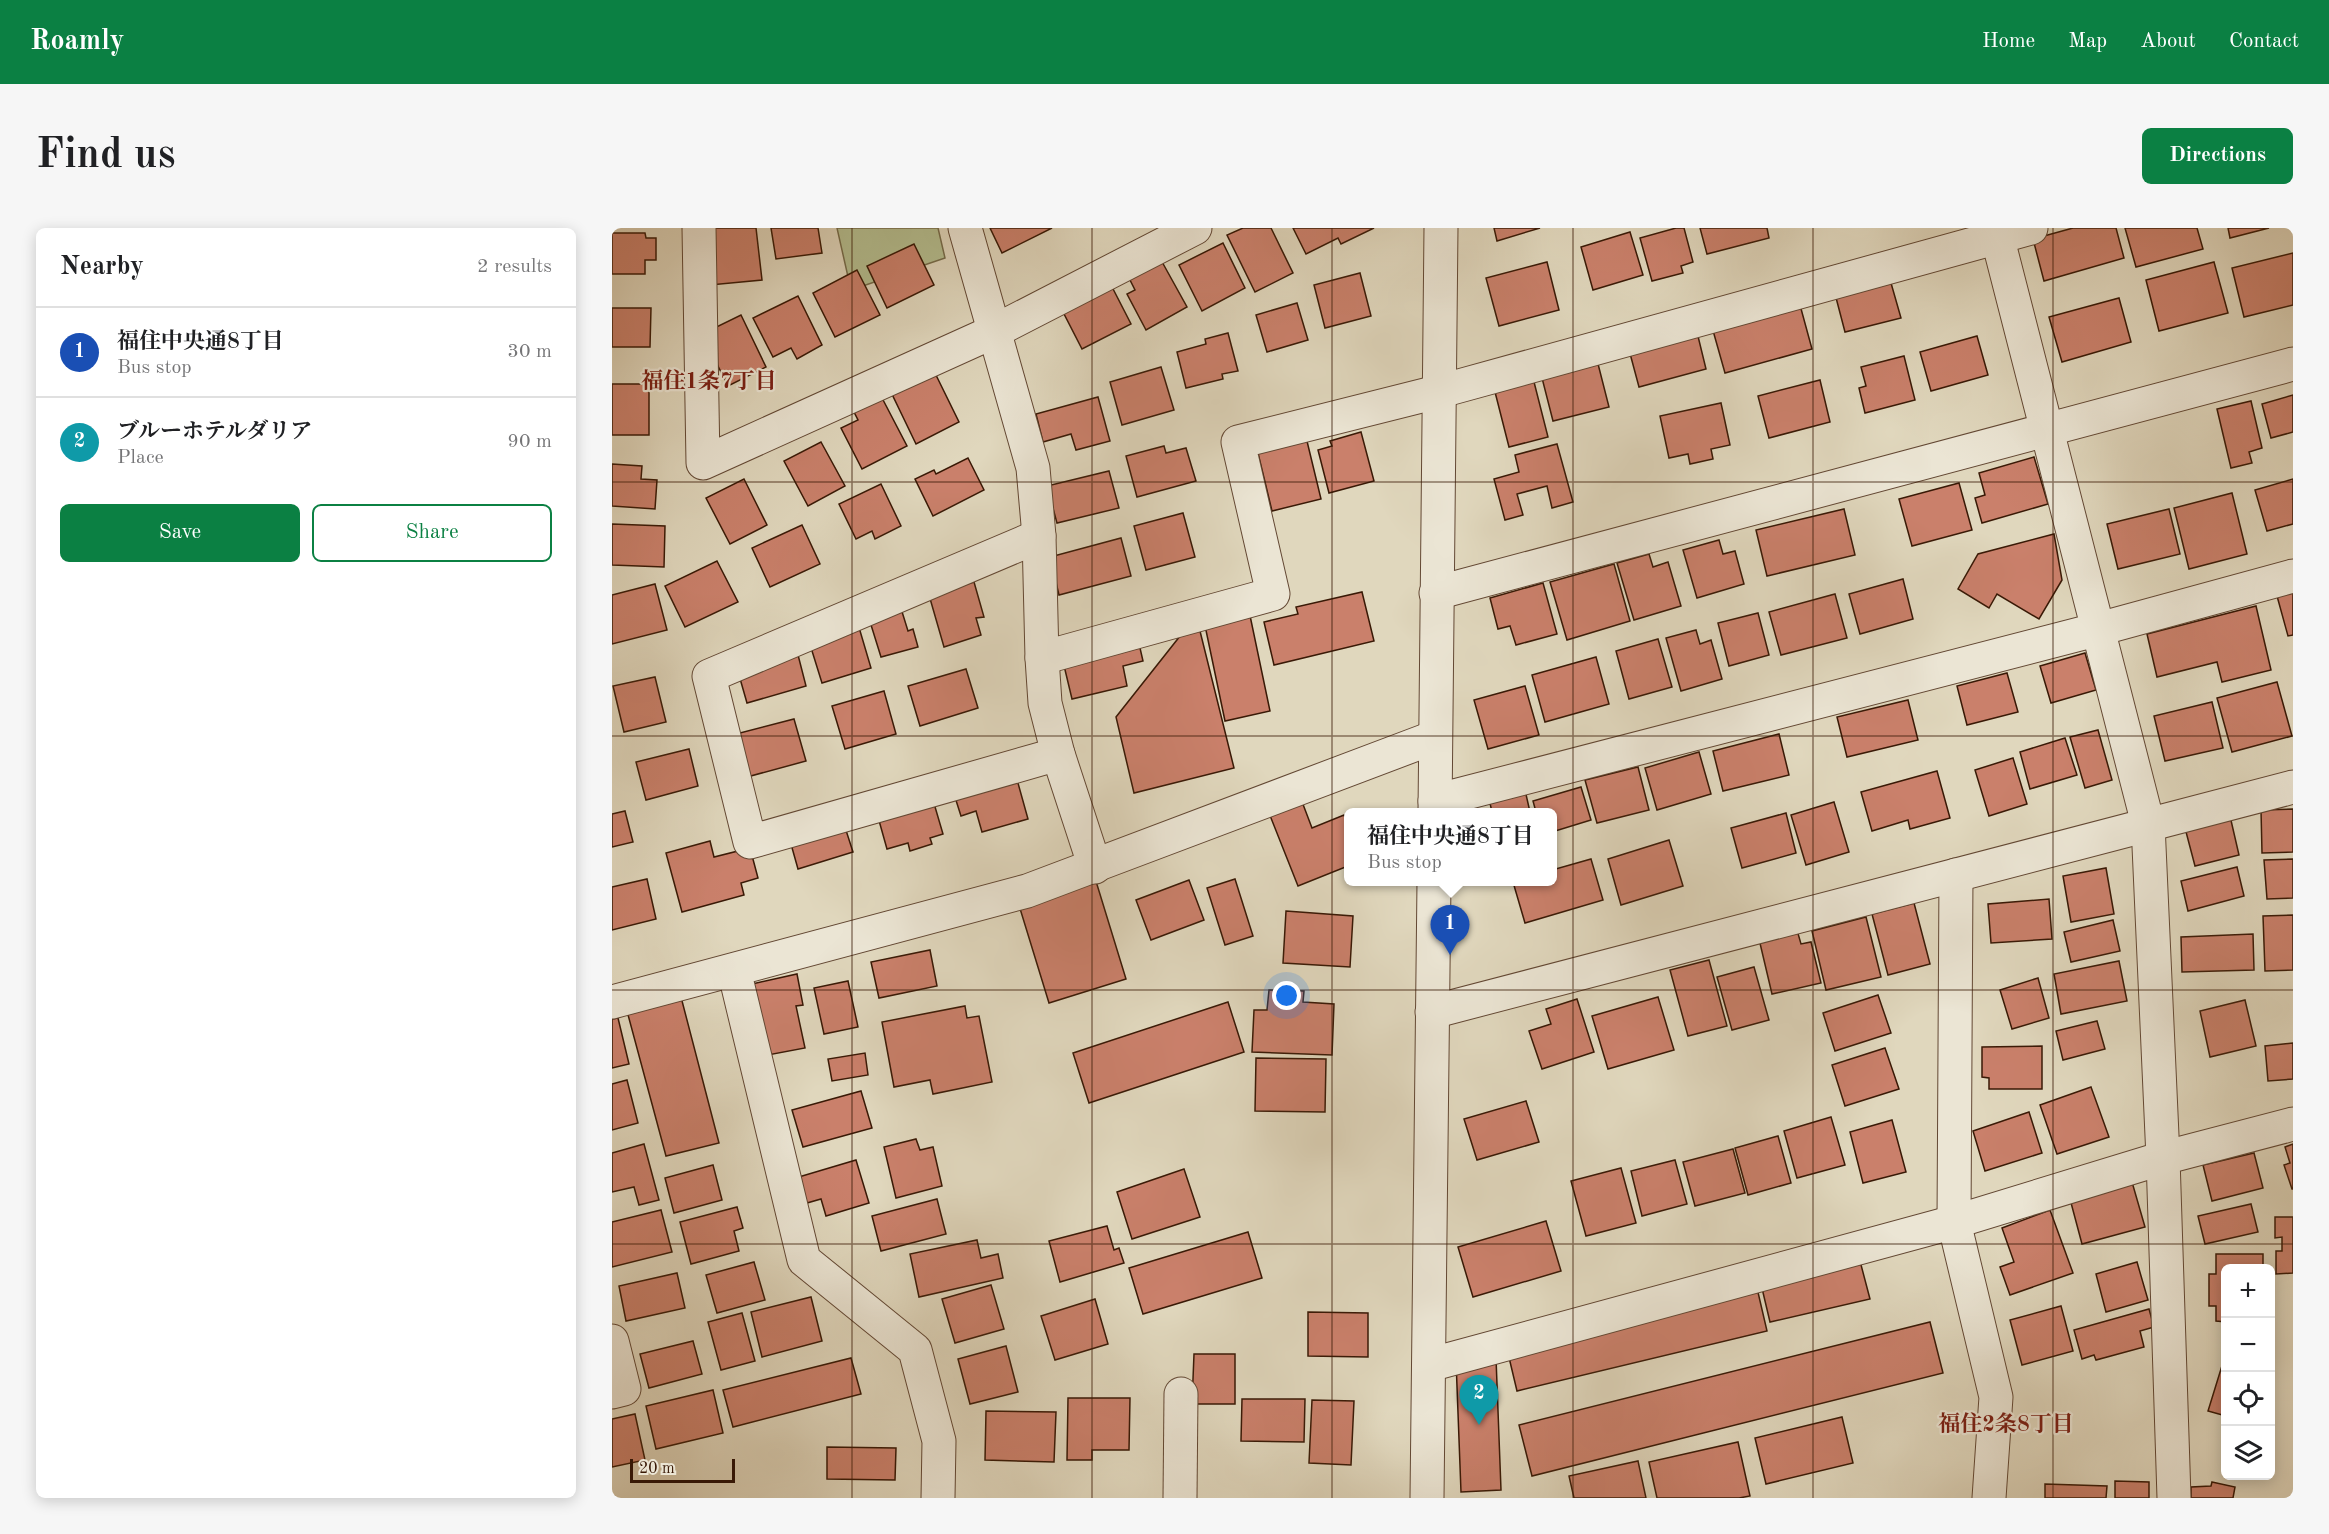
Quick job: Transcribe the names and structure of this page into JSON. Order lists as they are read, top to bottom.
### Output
{
  "districts": ["福住1条7丁目", "福住2条8丁目"],
  "scale_bar": "20 m",
  "page": {
    "header": "Roamly",
    "nav": [
      "Home",
      "Map",
      "About",
      "Contact"
    ],
    "buttons": [
      "Directions",
      ["Save", "Share"]
    ],
    "title": "Find us",
    "heading": ["Nearby", "2 results"],
    "list": [
      {
        "mark": "1",
        "name": "福住中央通8丁目",
        "note": "Bus stop",
        "value": "30 m"
      },
      {
        "mark": "2",
        "name": "ブルーホテルダリア",
        "note": "Place",
        "value": "90 m"
      }
    ],
    "popup": ["福住中央通8丁目", "Bus stop"],
    "pins": ["1", "2"],
    "map_buttons": ["+", "−"],
    "scale": "20 m"
  }
}
